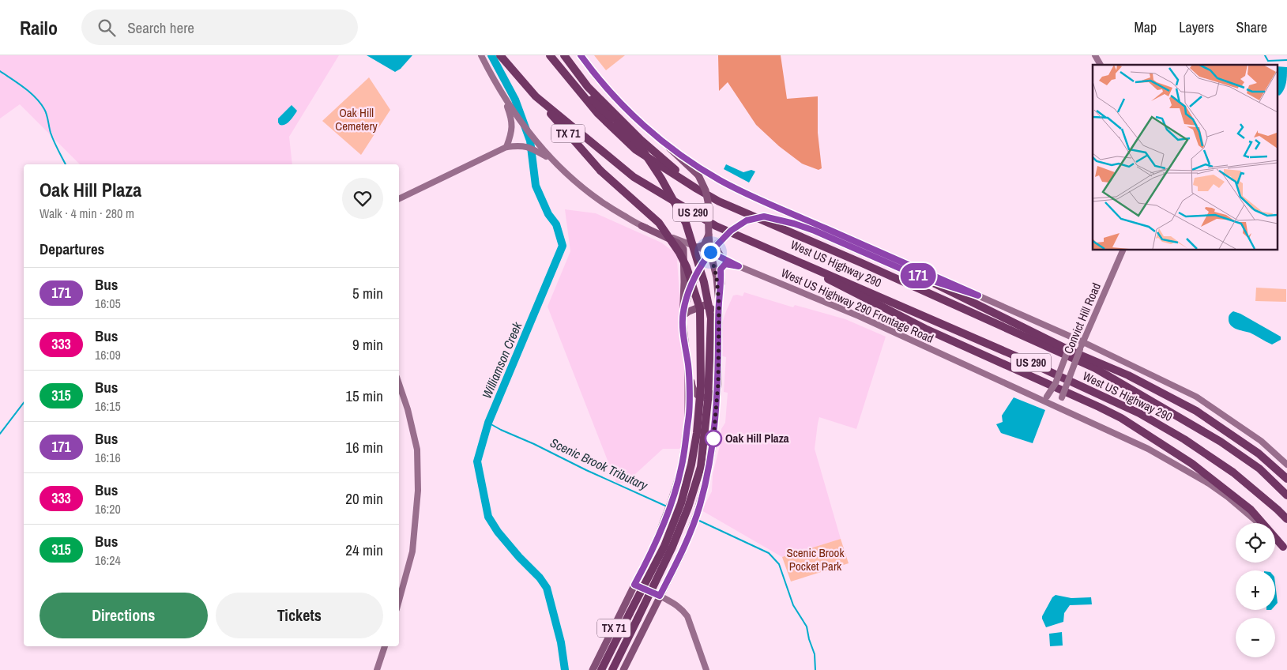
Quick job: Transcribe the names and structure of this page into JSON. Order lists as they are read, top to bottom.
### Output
{
  "streets": {
    "highway": ["TX 71", "US 290", "West US Highway 290"],
    "main road": ["West US Highway 290 Frontage Road", "Convict Hill Road"]
  },
  "crossings": [
    ["TX 71", "West US Highway 290"],
    ["US 290", "West US Highway 290"],
    ["West US Highway 290 Frontage Road", "Convict Hill Road"]
  ],
  "water": ["Williamson Creek", "Scenic Brook Tributary"],
  "parks": ["Oak Hill Cemetery", "Scenic Brook Pocket Park"],
  "places": ["Oak Hill Plaza"],
  "lines": ["bus line 171"],
  "page": {
    "header": "Railo",
    "search": "Search here",
    "nav": ["Map", "Layers", "Share"],
    "on_map": "171",
    "heading": [
      ["Oak Hill Plaza", "Walk · 4 min · 280 m"],
      "Departures"
    ],
    "list": [
      {
        "mark": "171",
        "name": "Bus",
        "note": "16:05",
        "value": "5 min"
      },
      {
        "mark": "333",
        "name": "Bus",
        "note": "16:09",
        "value": "9 min"
      },
      {
        "mark": "315",
        "name": "Bus",
        "note": "16:15",
        "value": "15 min"
      },
      {
        "mark": "171",
        "name": "Bus",
        "note": "16:16",
        "value": "16 min"
      },
      {
        "mark": "333",
        "name": "Bus",
        "note": "16:20",
        "value": "20 min"
      },
      {
        "mark": "315",
        "name": "Bus",
        "note": "16:24",
        "value": "24 min"
      }
    ],
    "map_buttons": ["+", "−"],
    "buttons": ["Directions", "Tickets"]
  }
}
